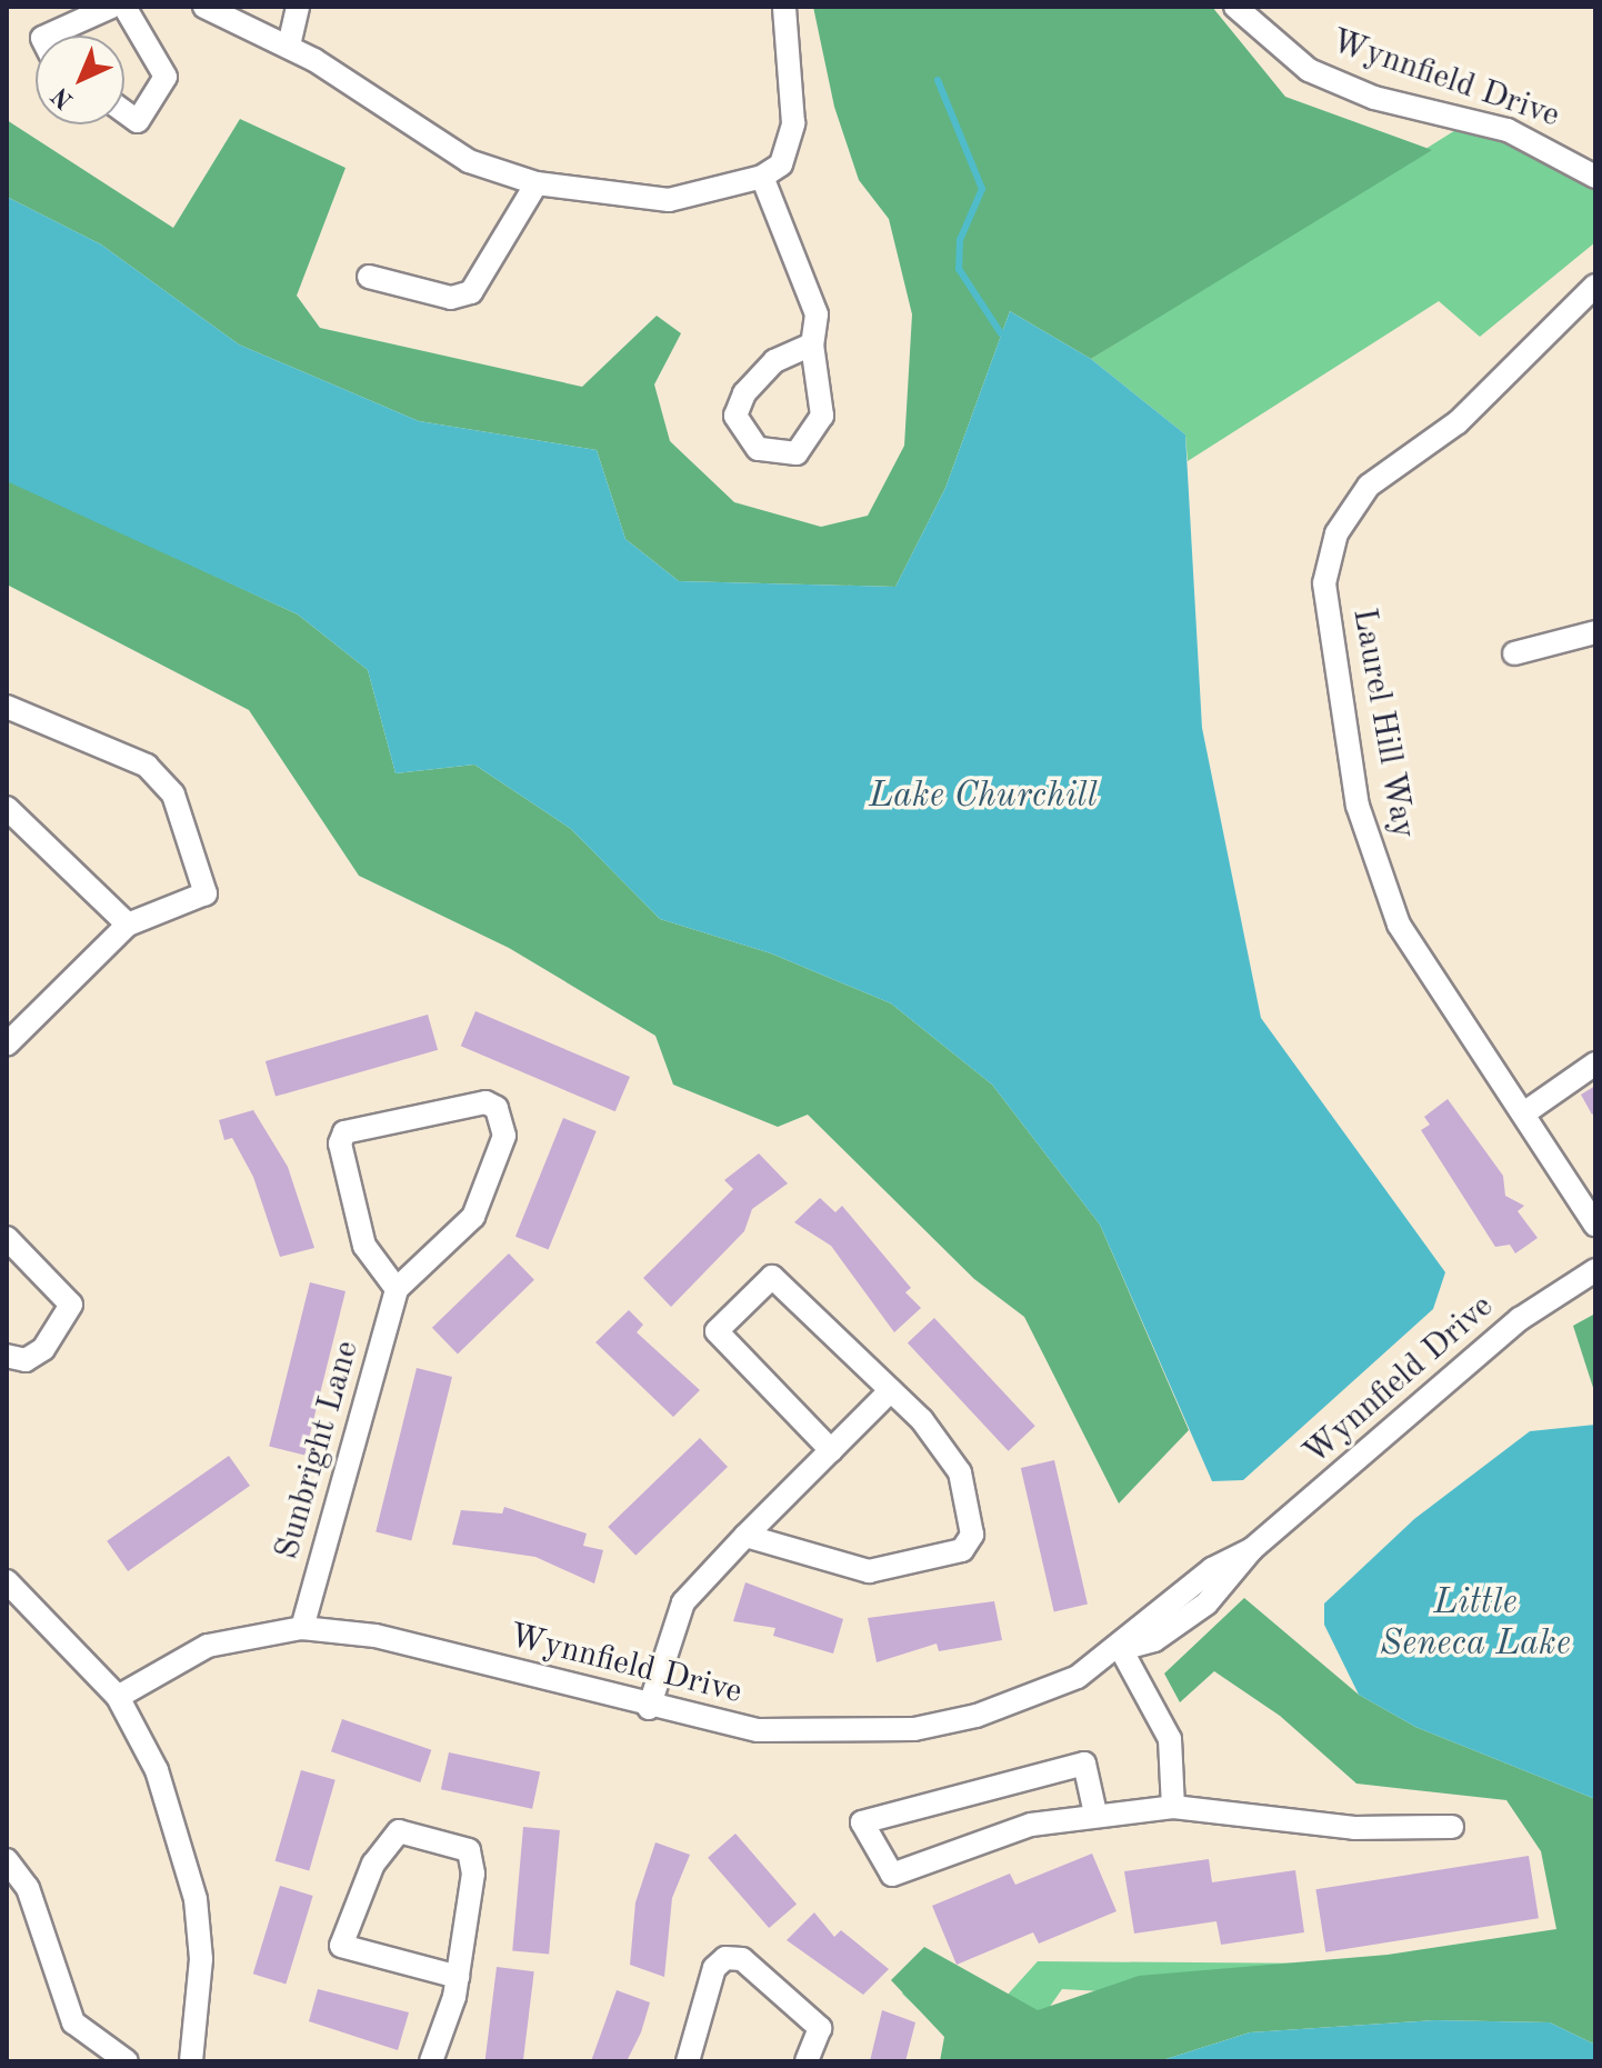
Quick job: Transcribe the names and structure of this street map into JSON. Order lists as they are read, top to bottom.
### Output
{
  "streets": {
    "street": ["Wynnfield Drive", "Laurel Hill Way", "Sunbright Lane"]
  },
  "crossings": [
    ["Wynnfield Drive", "Sunbright Lane"]
  ],
  "water": ["Lake Churchill", "Little Seneca Lake"],
  "north": "bottom left"
}
